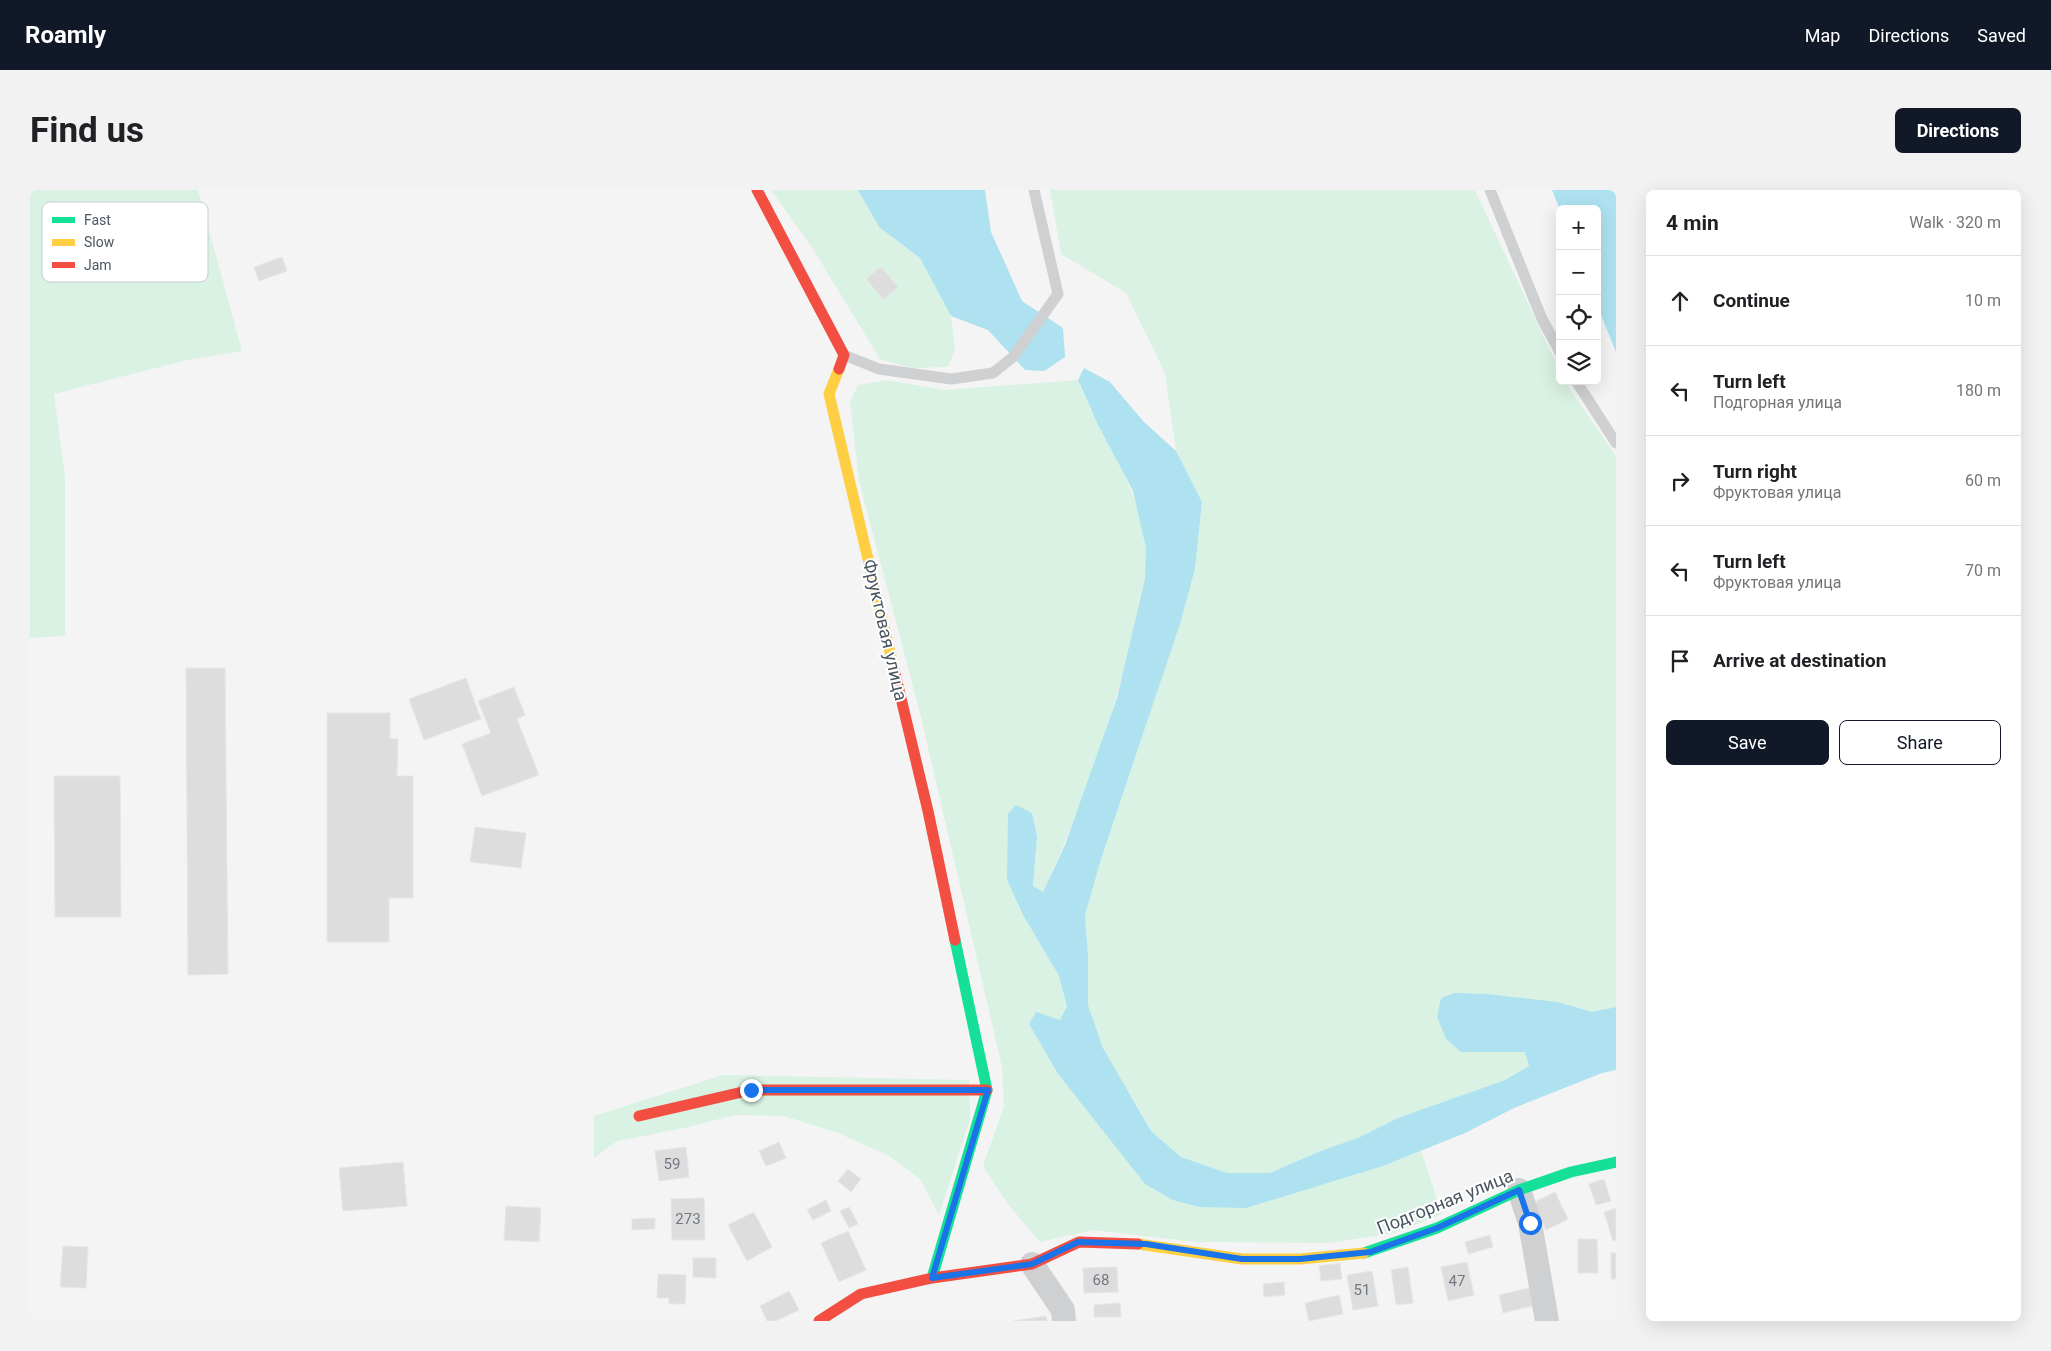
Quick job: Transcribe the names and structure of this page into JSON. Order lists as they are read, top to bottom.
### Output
{
  "streets": {
    "street": ["Фруктовая улица", "Подгорная улица"]
  },
  "crossings": [
    ["Фруктовая улица", "Подгорная улица"]
  ],
  "house_numbers": [
    "59",
    "273",
    "68",
    "47",
    "51"
  ],
  "legend": ["Fast", "Slow", "Jam"],
  "page": {
    "header": "Roamly",
    "nav": ["Map", "Directions", "Saved"],
    "buttons": [
      "Directions",
      ["Save", "Share"]
    ],
    "title": "Find us",
    "heading": ["4 min", "Walk · 320 m"],
    "map_buttons": ["+", "−"],
    "list": [
      ["Continue", "10 m"],
      ["Turn left", "Подгорная улица", "180 m"],
      ["Turn right", "Фруктовая улица", "60 m"],
      ["Turn left", "Фруктовая улица", "70 m"],
      "Arrive at destination"
    ]
  }
}
